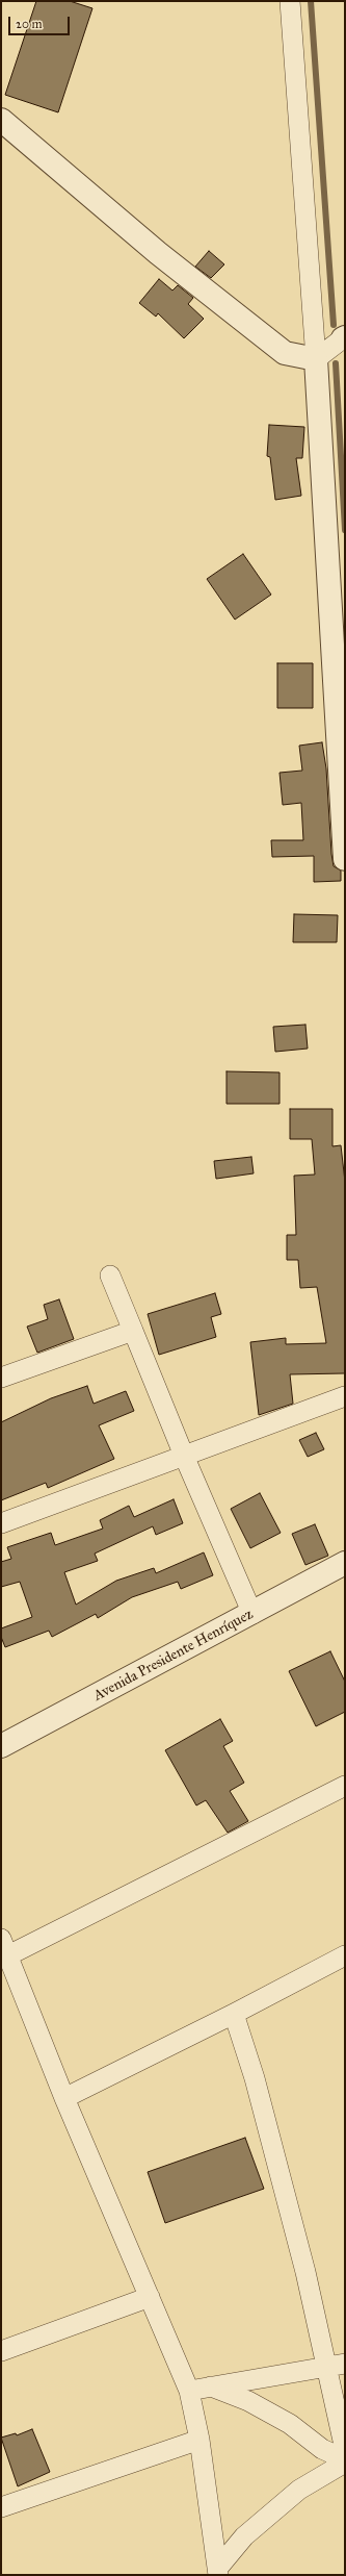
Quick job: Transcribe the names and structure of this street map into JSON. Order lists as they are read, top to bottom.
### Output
{
  "streets": {
    "street": ["Avenida Presidente Henríquez"]
  },
  "scale_bar": "20 m"
}
